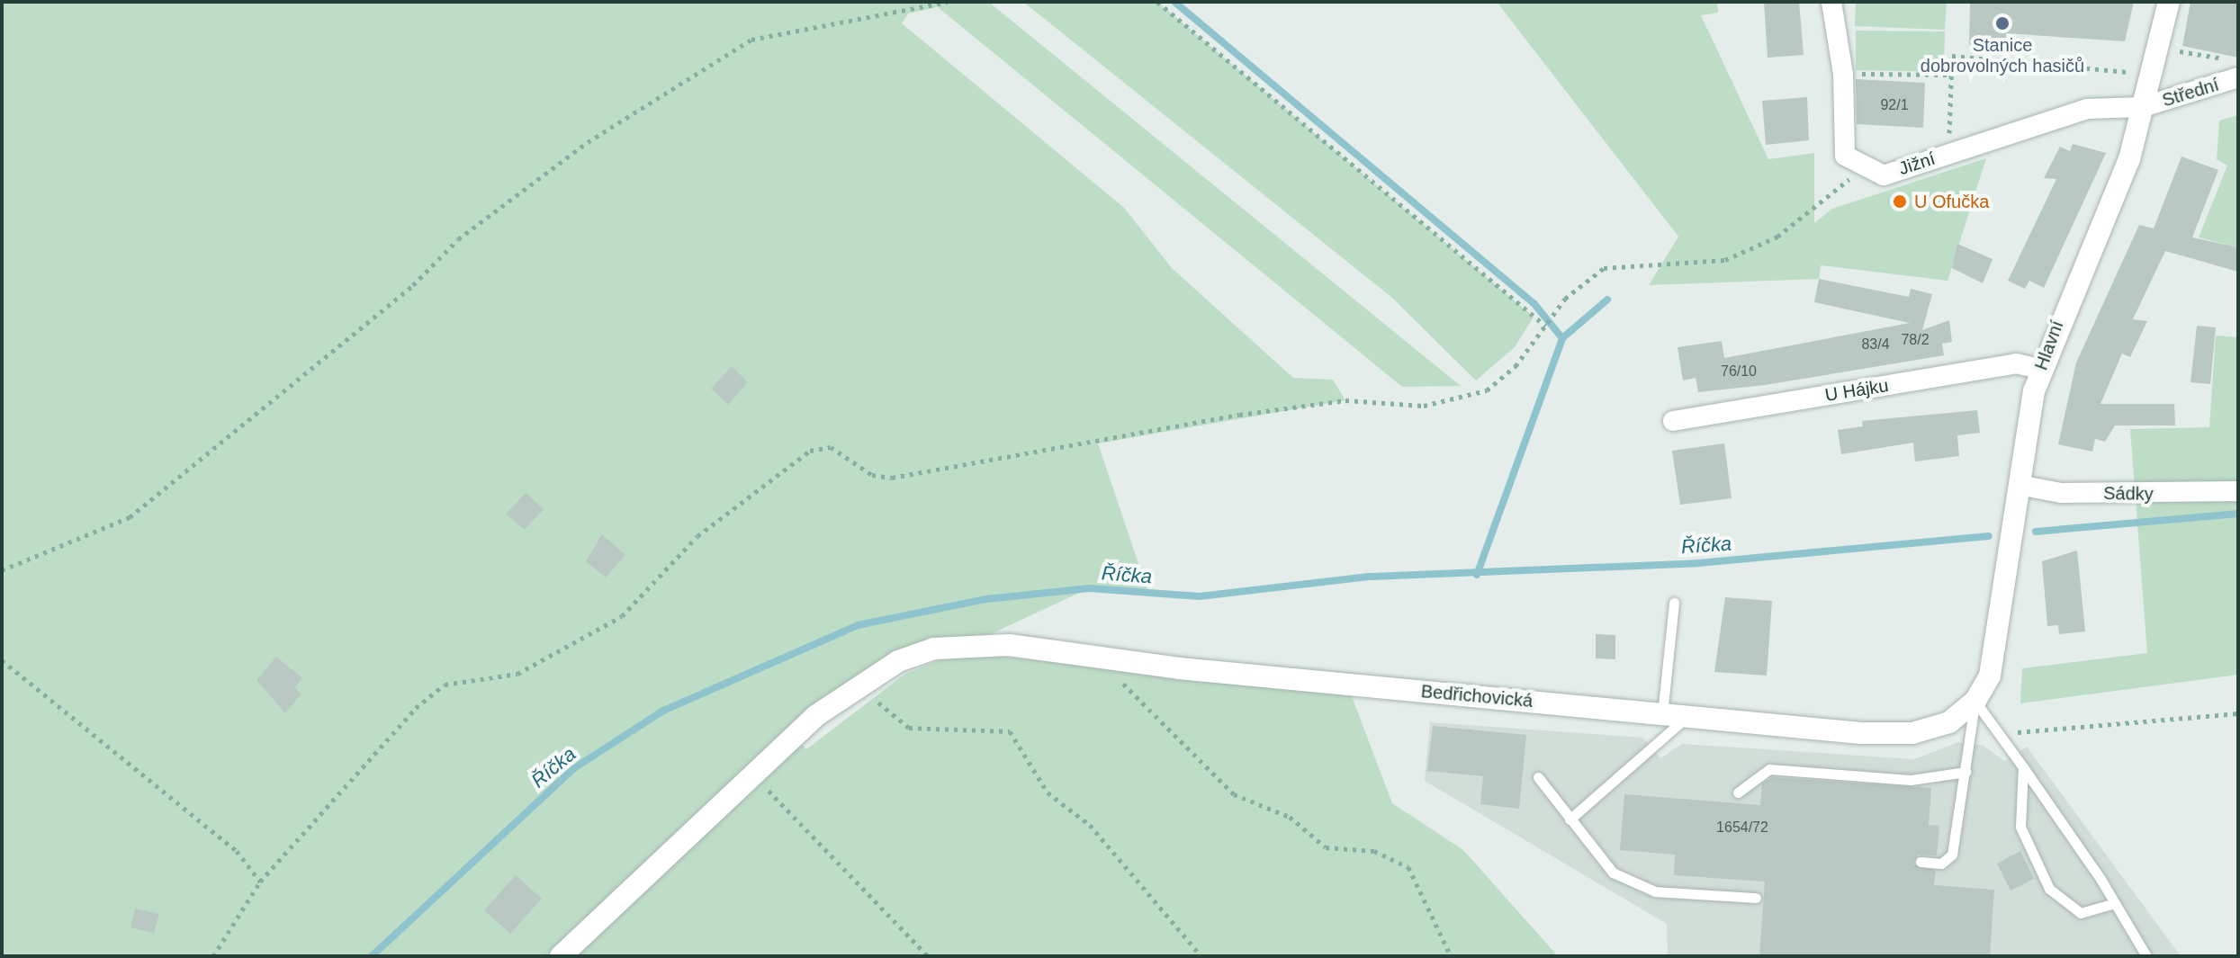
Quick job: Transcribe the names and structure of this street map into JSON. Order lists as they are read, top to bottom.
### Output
{
  "streets": {
    "street": [
      "Střední",
      "Jižní",
      "Hlavní",
      "U Hájku",
      "Sádky",
      "Bedřichovická"
    ]
  },
  "crossings": [
    ["Střední", "Jižní"],
    ["Střední", "Hlavní"],
    ["Jižní", "Hlavní"],
    ["Hlavní", "U Hájku"],
    ["Hlavní", "Sádky"],
    ["Hlavní", "Bedřichovická"]
  ],
  "water": ["Říčka"],
  "places": ["Stanice dobrovolných hasičů", "U Ofučka"],
  "house_numbers": [
    "92/1",
    "78/2",
    "83/4",
    "76/10",
    "1654/72"
  ]
}
